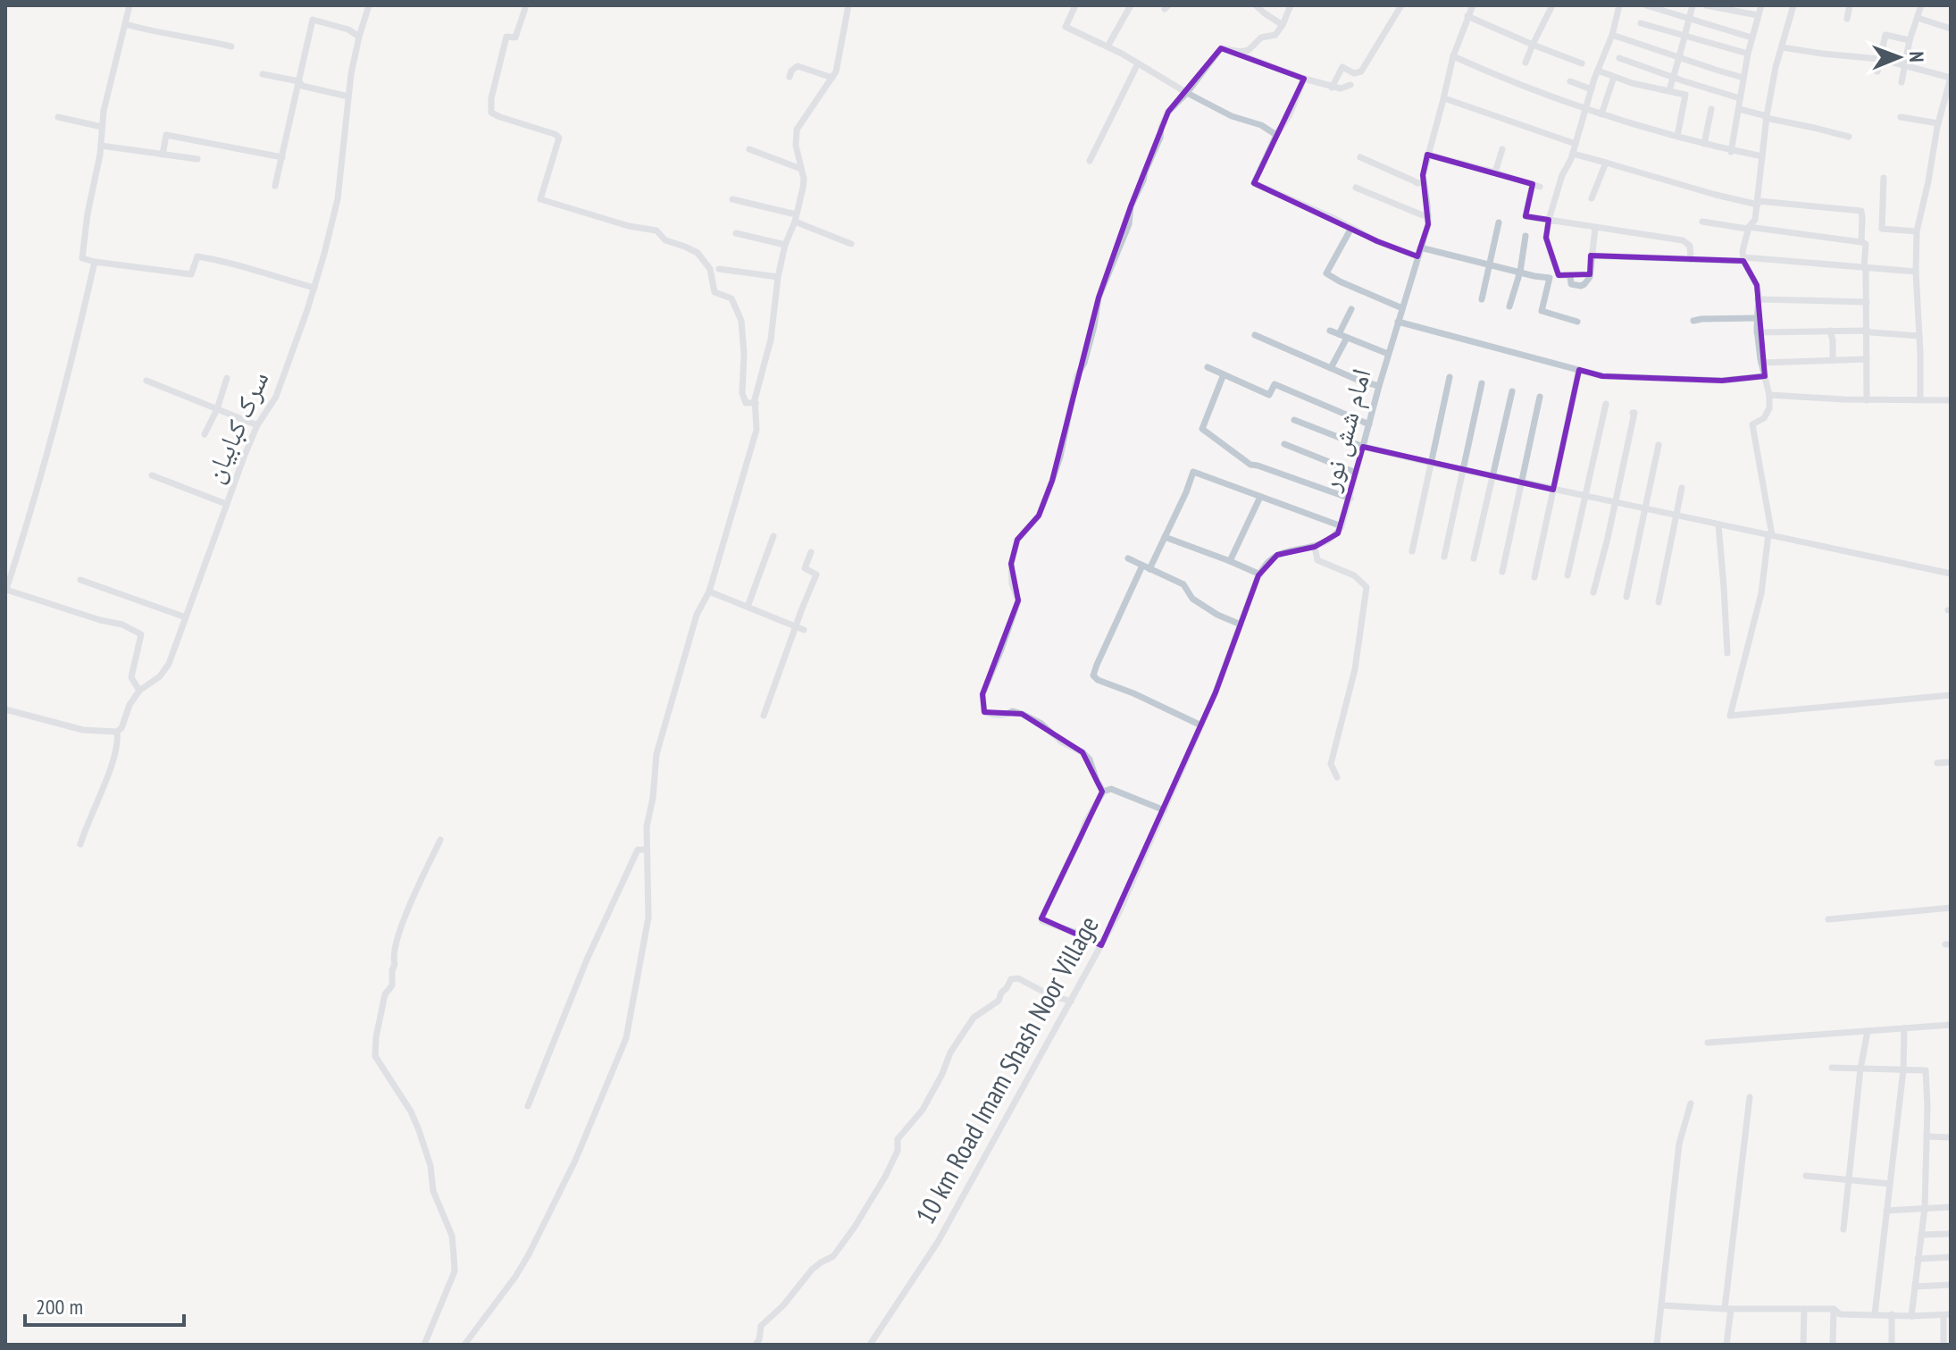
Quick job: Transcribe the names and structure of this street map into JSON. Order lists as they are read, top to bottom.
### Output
{
  "streets": {
    "street": ["سرک کبابیان", "امام شش نور", "10 km Road Imam Shash Noor Village"]
  },
  "crossings": [
    ["امام شش نور", "10 km Road Imam Shash Noor Village"]
  ],
  "scale_bar": "200 m",
  "north": "right"
}
